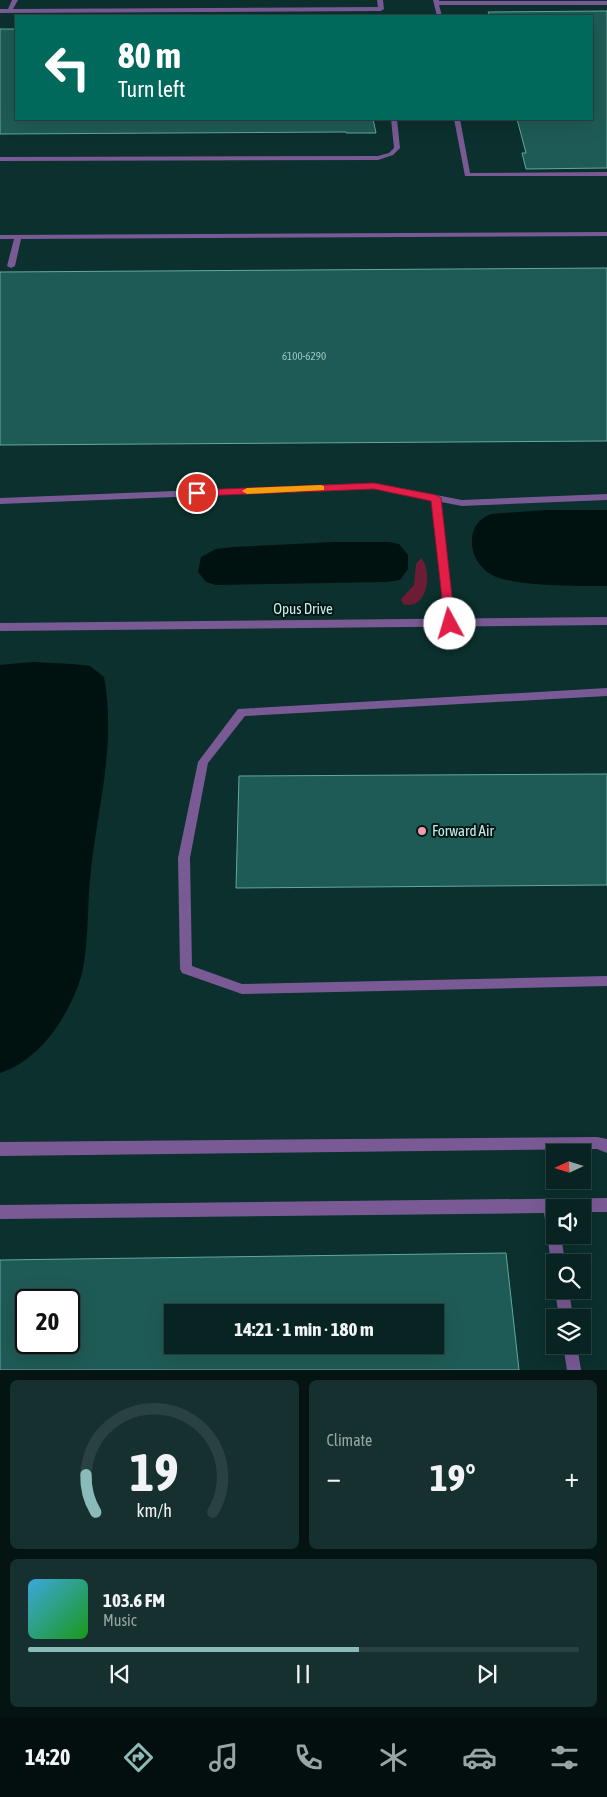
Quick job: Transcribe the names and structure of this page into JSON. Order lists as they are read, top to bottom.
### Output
{
  "streets": {
    "street": ["Opus Drive"]
  },
  "places": ["Forward Air"],
  "house_numbers": ["6100-6290"],
  "north": "left",
  "page": {
    "turn": ["80 m", "Turn left"],
    "limit": "20",
    "trip": "14:21 · 1 min · 180 m",
    "tile": "Climate",
    "heat": ["−", "19°", "+"],
    "song": ["103.6 FM", "Music"],
    "tabs": "14:20",
    "gauge": ["19", "km/h"]
  }
}
